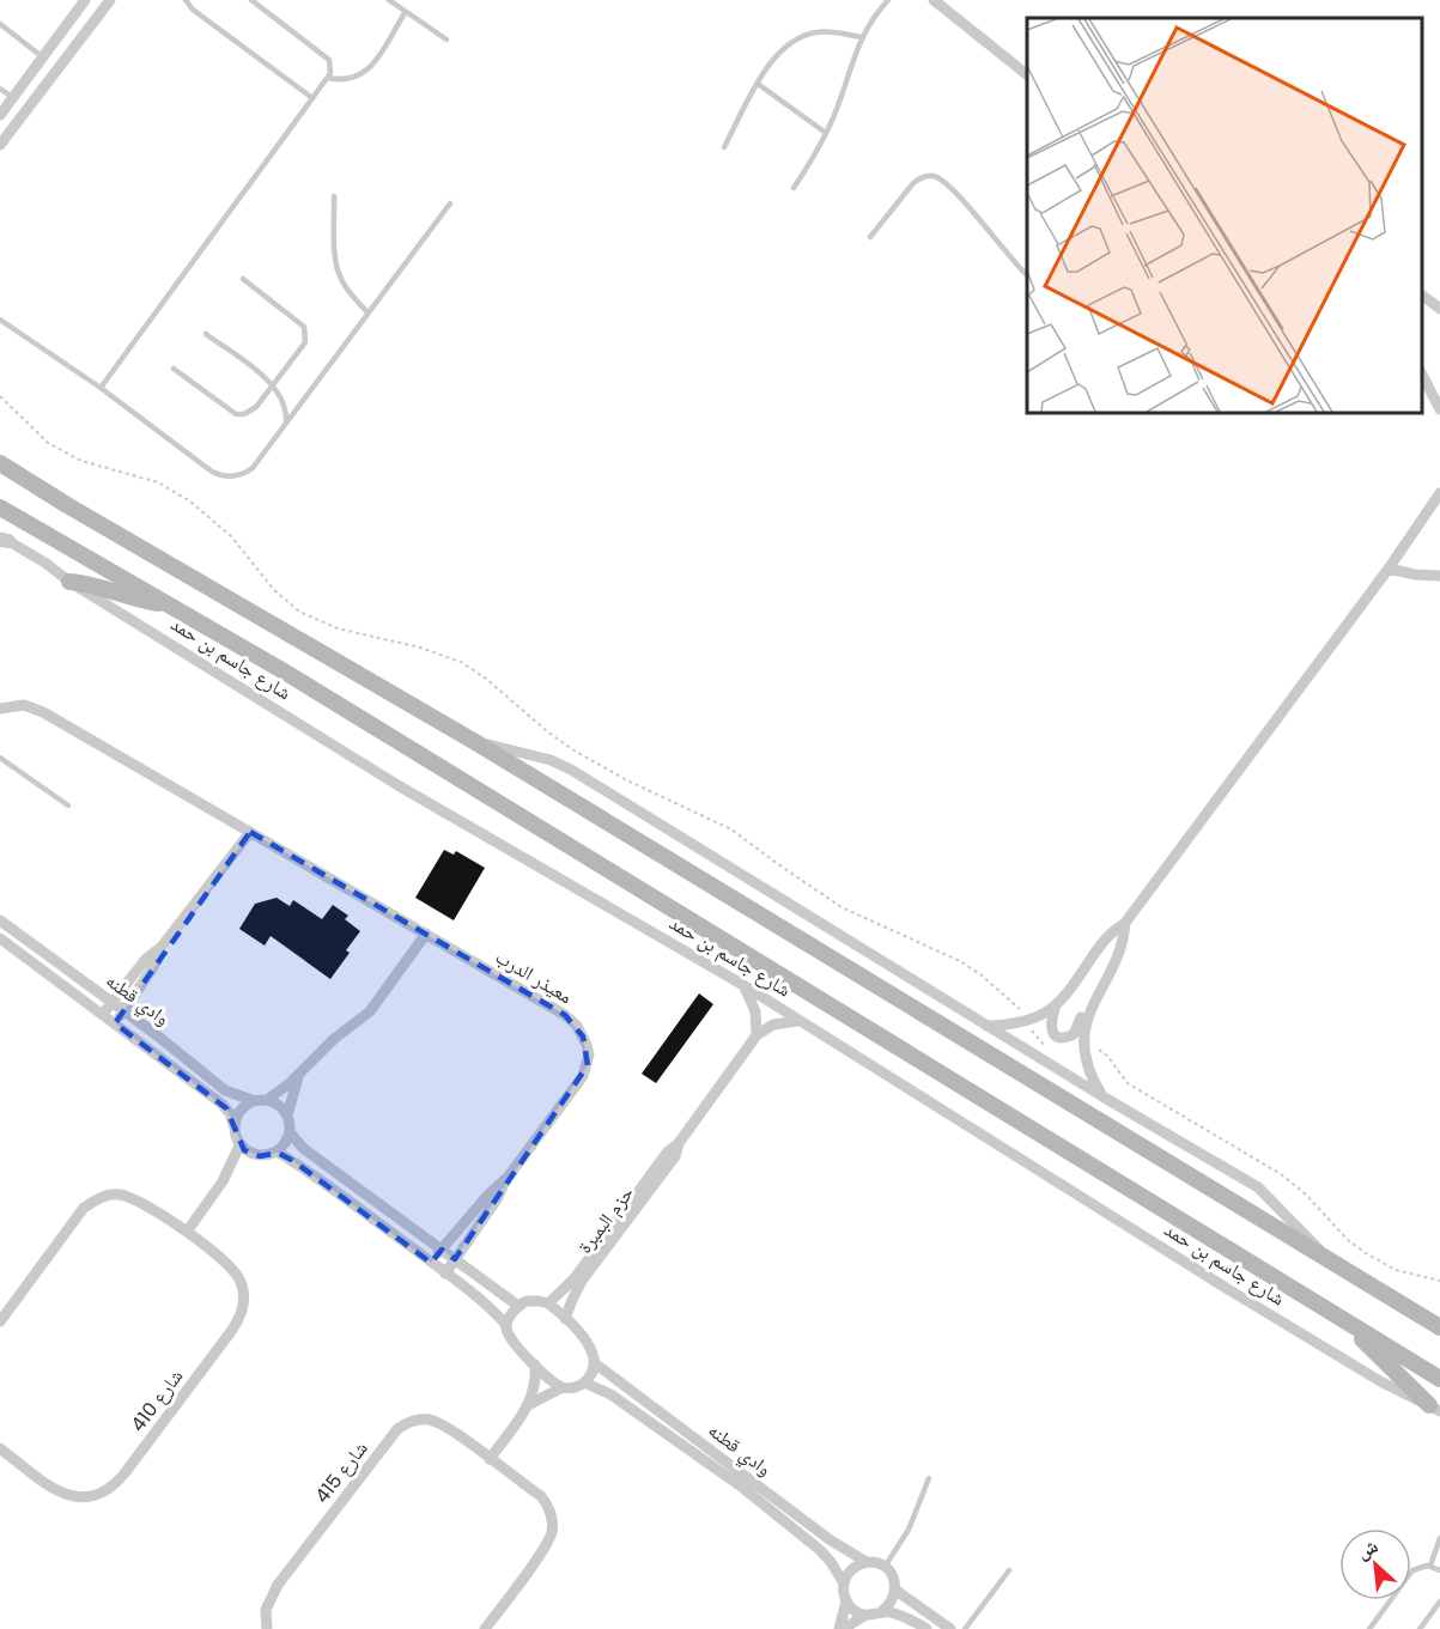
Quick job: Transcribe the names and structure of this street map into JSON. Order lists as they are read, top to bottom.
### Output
{
  "streets": {
    "main road": ["شارع جاسم بن حمد"],
    "street": [
      "معيذر الدرب",
      "وادي قطنه",
      "حزم البمبرة",
      "شارع 410",
      "شارع 415"
    ]
  },
  "north": "top left"
}
